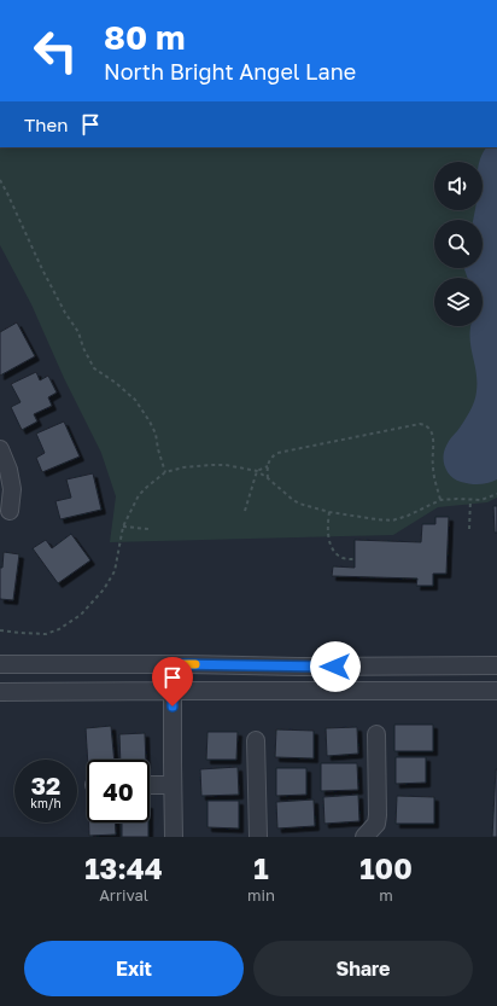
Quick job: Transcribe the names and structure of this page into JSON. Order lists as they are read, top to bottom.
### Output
{
  "page": {
    "turn": ["80 m", "North Bright Angel Lane"],
    "then": "Then",
    "speed": "32 km/h",
    "limit": "40",
    "eta": [
      "13:44",
      "Arrival",
      "1",
      "min",
      "100",
      "m"
    ],
    "buttons": ["Exit", "Share"]
  }
}
